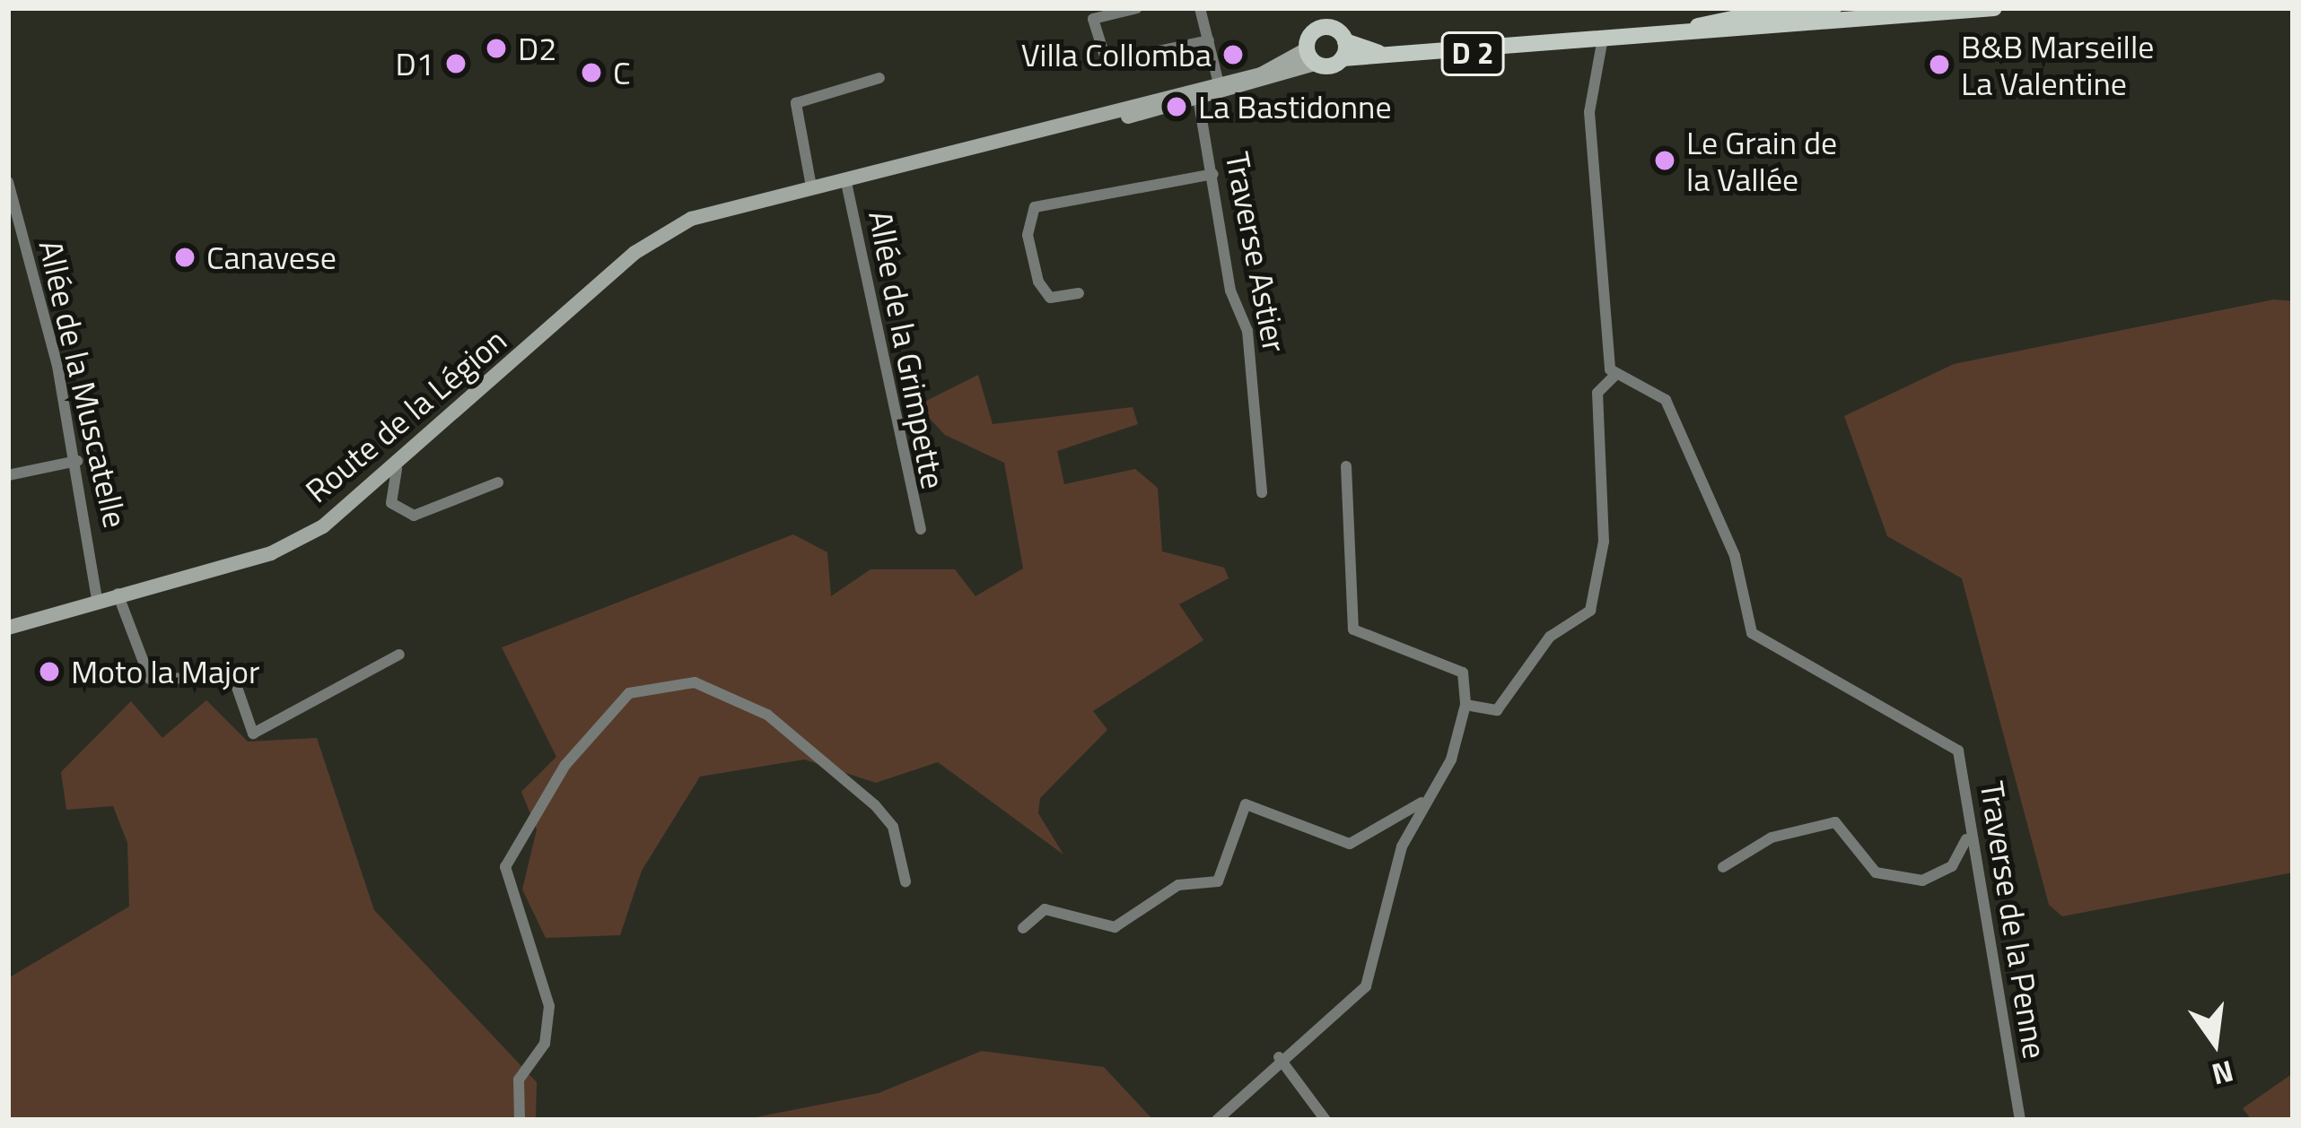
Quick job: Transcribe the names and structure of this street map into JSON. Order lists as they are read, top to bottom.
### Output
{
  "streets": {
    "main road": ["D 2", "Route de la Légion"],
    "street": [
      "Traverse Astier",
      "Allée de la Grimpette",
      "Allée de la Muscatelle",
      "Traverse de la Penne"
    ]
  },
  "crossings": [
    ["Traverse Astier", "Route de la Légion"],
    ["Allée de la Grimpette", "Route de la Légion"],
    ["Allée de la Muscatelle", "Route de la Légion"]
  ],
  "places": [
    "D2",
    "Villa Collomba",
    "D1",
    "B&B Marseille La Valentine",
    "C",
    "La Bastidonne",
    "Le Grain de la Vallée",
    "Canavese",
    "Moto la Major"
  ],
  "north": "bottom"
}
